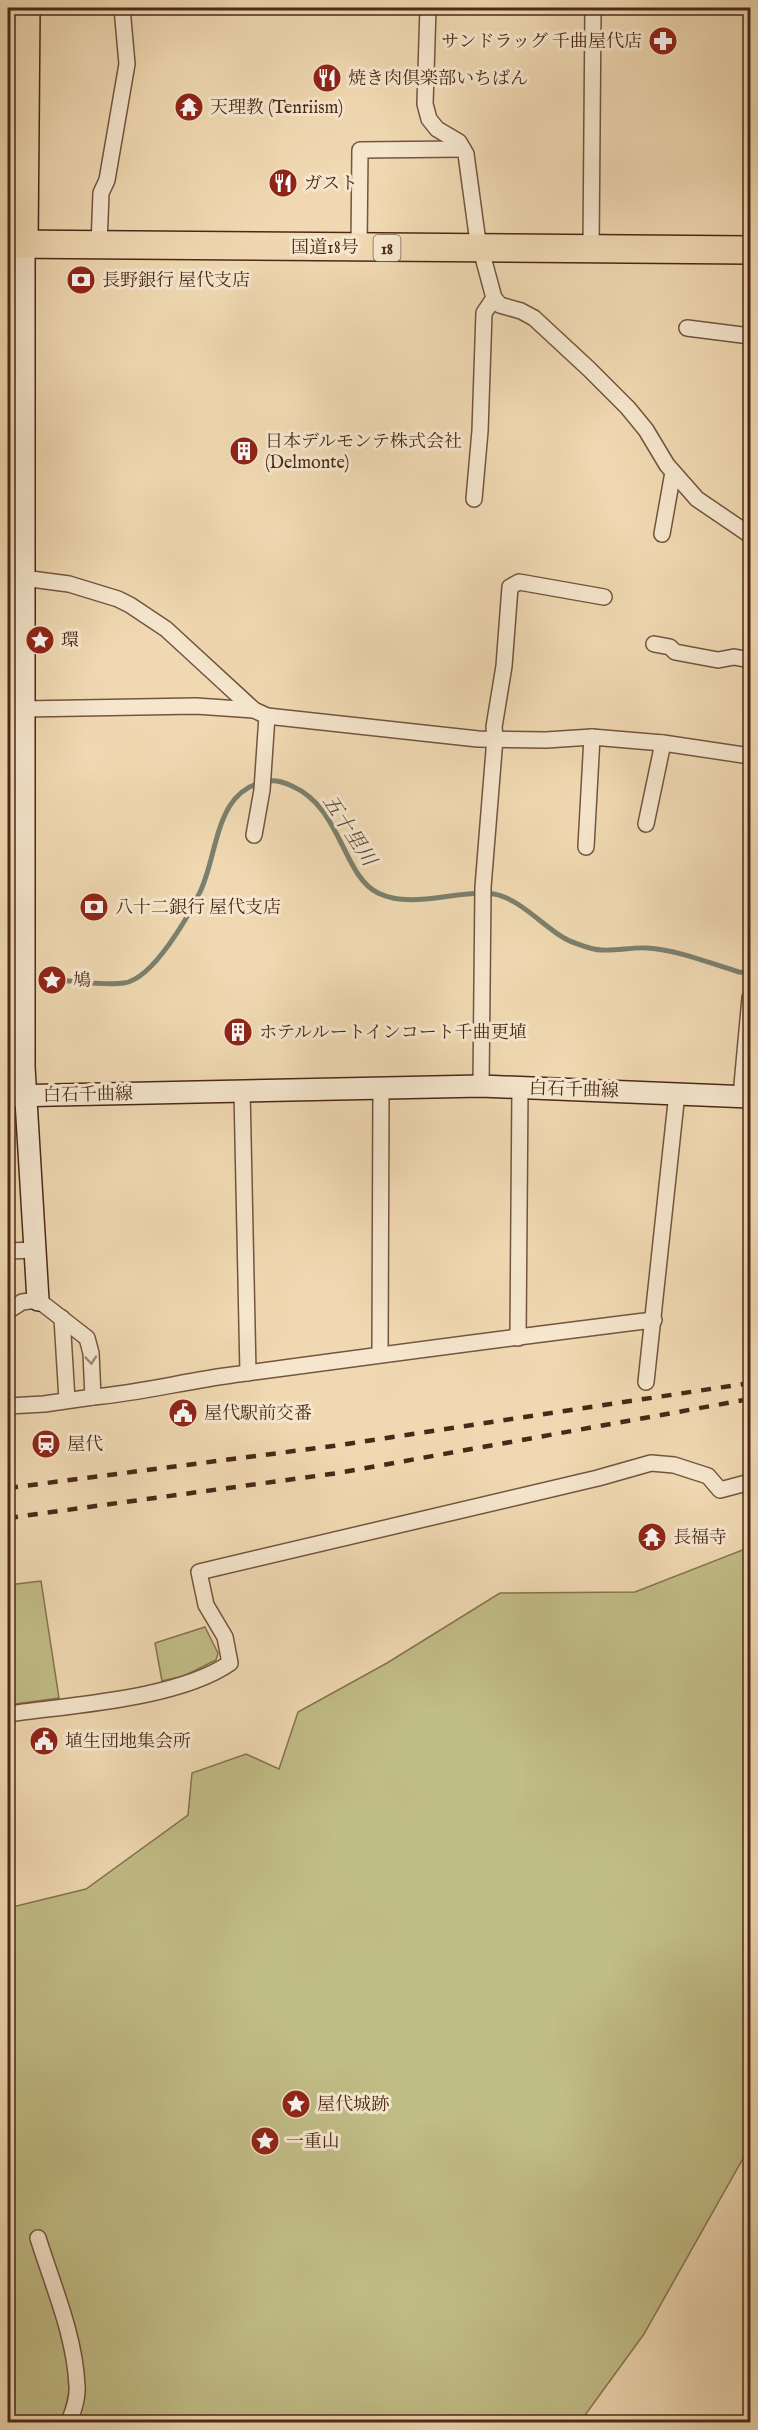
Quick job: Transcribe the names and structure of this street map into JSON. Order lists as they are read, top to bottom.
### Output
{
  "streets": {
    "highway": ["国道18号", "18"],
    "main road": ["白石千曲線"]
  },
  "crossings": [
    ["国道18号", "白石千曲線"]
  ],
  "water": ["五十里川"],
  "places": {
    "pharmacy": ["サンドラッグ 千曲屋代店"],
    "restaurant": ["焼き肉倶楽部いちばん", "ガスト"],
    "temple": ["天理教 (Tenriism)", "長福寺"],
    "bank": ["長野銀行 屋代支店", "八十二銀行 屋代支店"],
    "building": ["日本デルモンテ株式会社 (Delmonte)", "ホテルルートインコート千曲更埴"],
    "place": [
      "環",
      "鳩",
      "屋代城跡",
      "一重山"
    ],
    "public building": ["屋代駅前交番", "埴生団地集会所"],
    "station": ["屋代"]
  }
}
